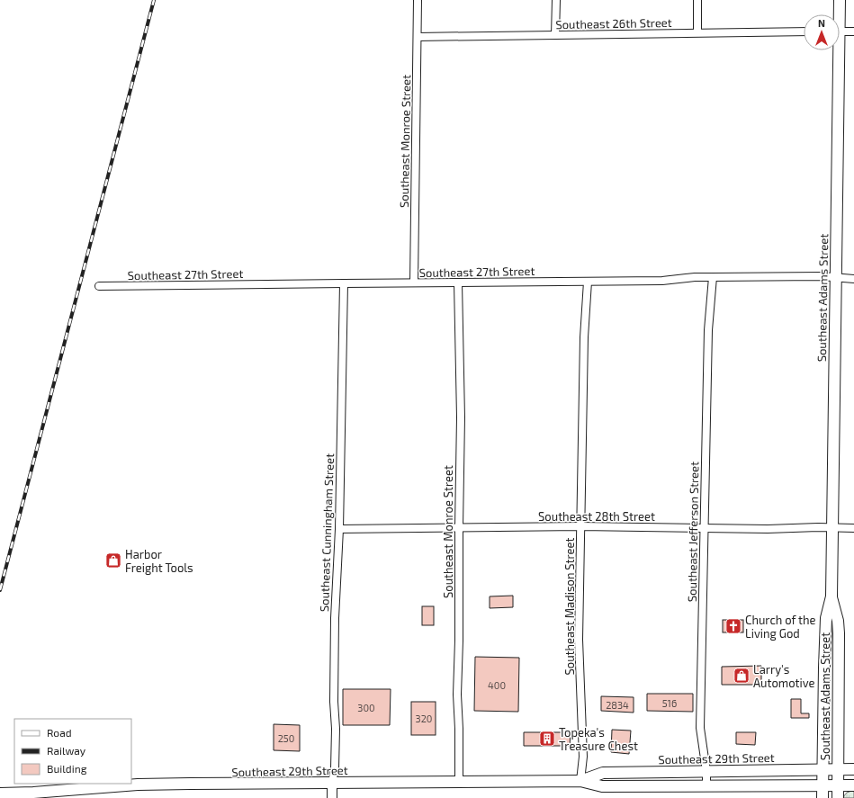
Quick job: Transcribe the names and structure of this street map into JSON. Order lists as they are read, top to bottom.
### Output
{
  "streets": {
    "main road": ["Southeast Adams Street", "Southeast 29th Street"],
    "street": [
      "Southeast 26th Street",
      "Southeast Monroe Street",
      "Southeast 27th Street",
      "Southeast 28th Street",
      "Southeast Jefferson Street",
      "Southeast Cunningham Street",
      "Southeast Madison Street"
    ]
  },
  "crossings": [
    ["Southeast 26th Street", "Southeast Monroe Street"],
    ["Southeast Monroe Street", "Southeast 27th Street"],
    ["Southeast Monroe Street", "Southeast 28th Street"],
    ["Southeast Monroe Street", "Southeast 29th Street"],
    ["Southeast 27th Street", "Southeast Adams Street"],
    ["Southeast 27th Street", "Southeast Jefferson Street"],
    ["Southeast 27th Street", "Southeast Cunningham Street"],
    ["Southeast 27th Street", "Southeast Madison Street"],
    ["Southeast Adams Street", "Southeast 28th Street"],
    ["Southeast Adams Street", "Southeast 29th Street"],
    ["Southeast 28th Street", "Southeast Jefferson Street"],
    ["Southeast 28th Street", "Southeast Cunningham Street"],
    ["Southeast 28th Street", "Southeast Madison Street"],
    ["Southeast Jefferson Street", "Southeast 29th Street"],
    ["Southeast Cunningham Street", "Southeast 29th Street"],
    ["Southeast Madison Street", "Southeast 29th Street"]
  ],
  "places": {
    "shop": ["Harbor Freight Tools", "Larry's Automotive"],
    "church": ["Church of the Living God"],
    "building": ["Topeka's Treasure Chest"]
  },
  "house_numbers": [
    "400",
    "516",
    "2834",
    "300",
    "320",
    "250"
  ],
  "legend": ["Road", "Railway", "Building"],
  "north": "top"
}
